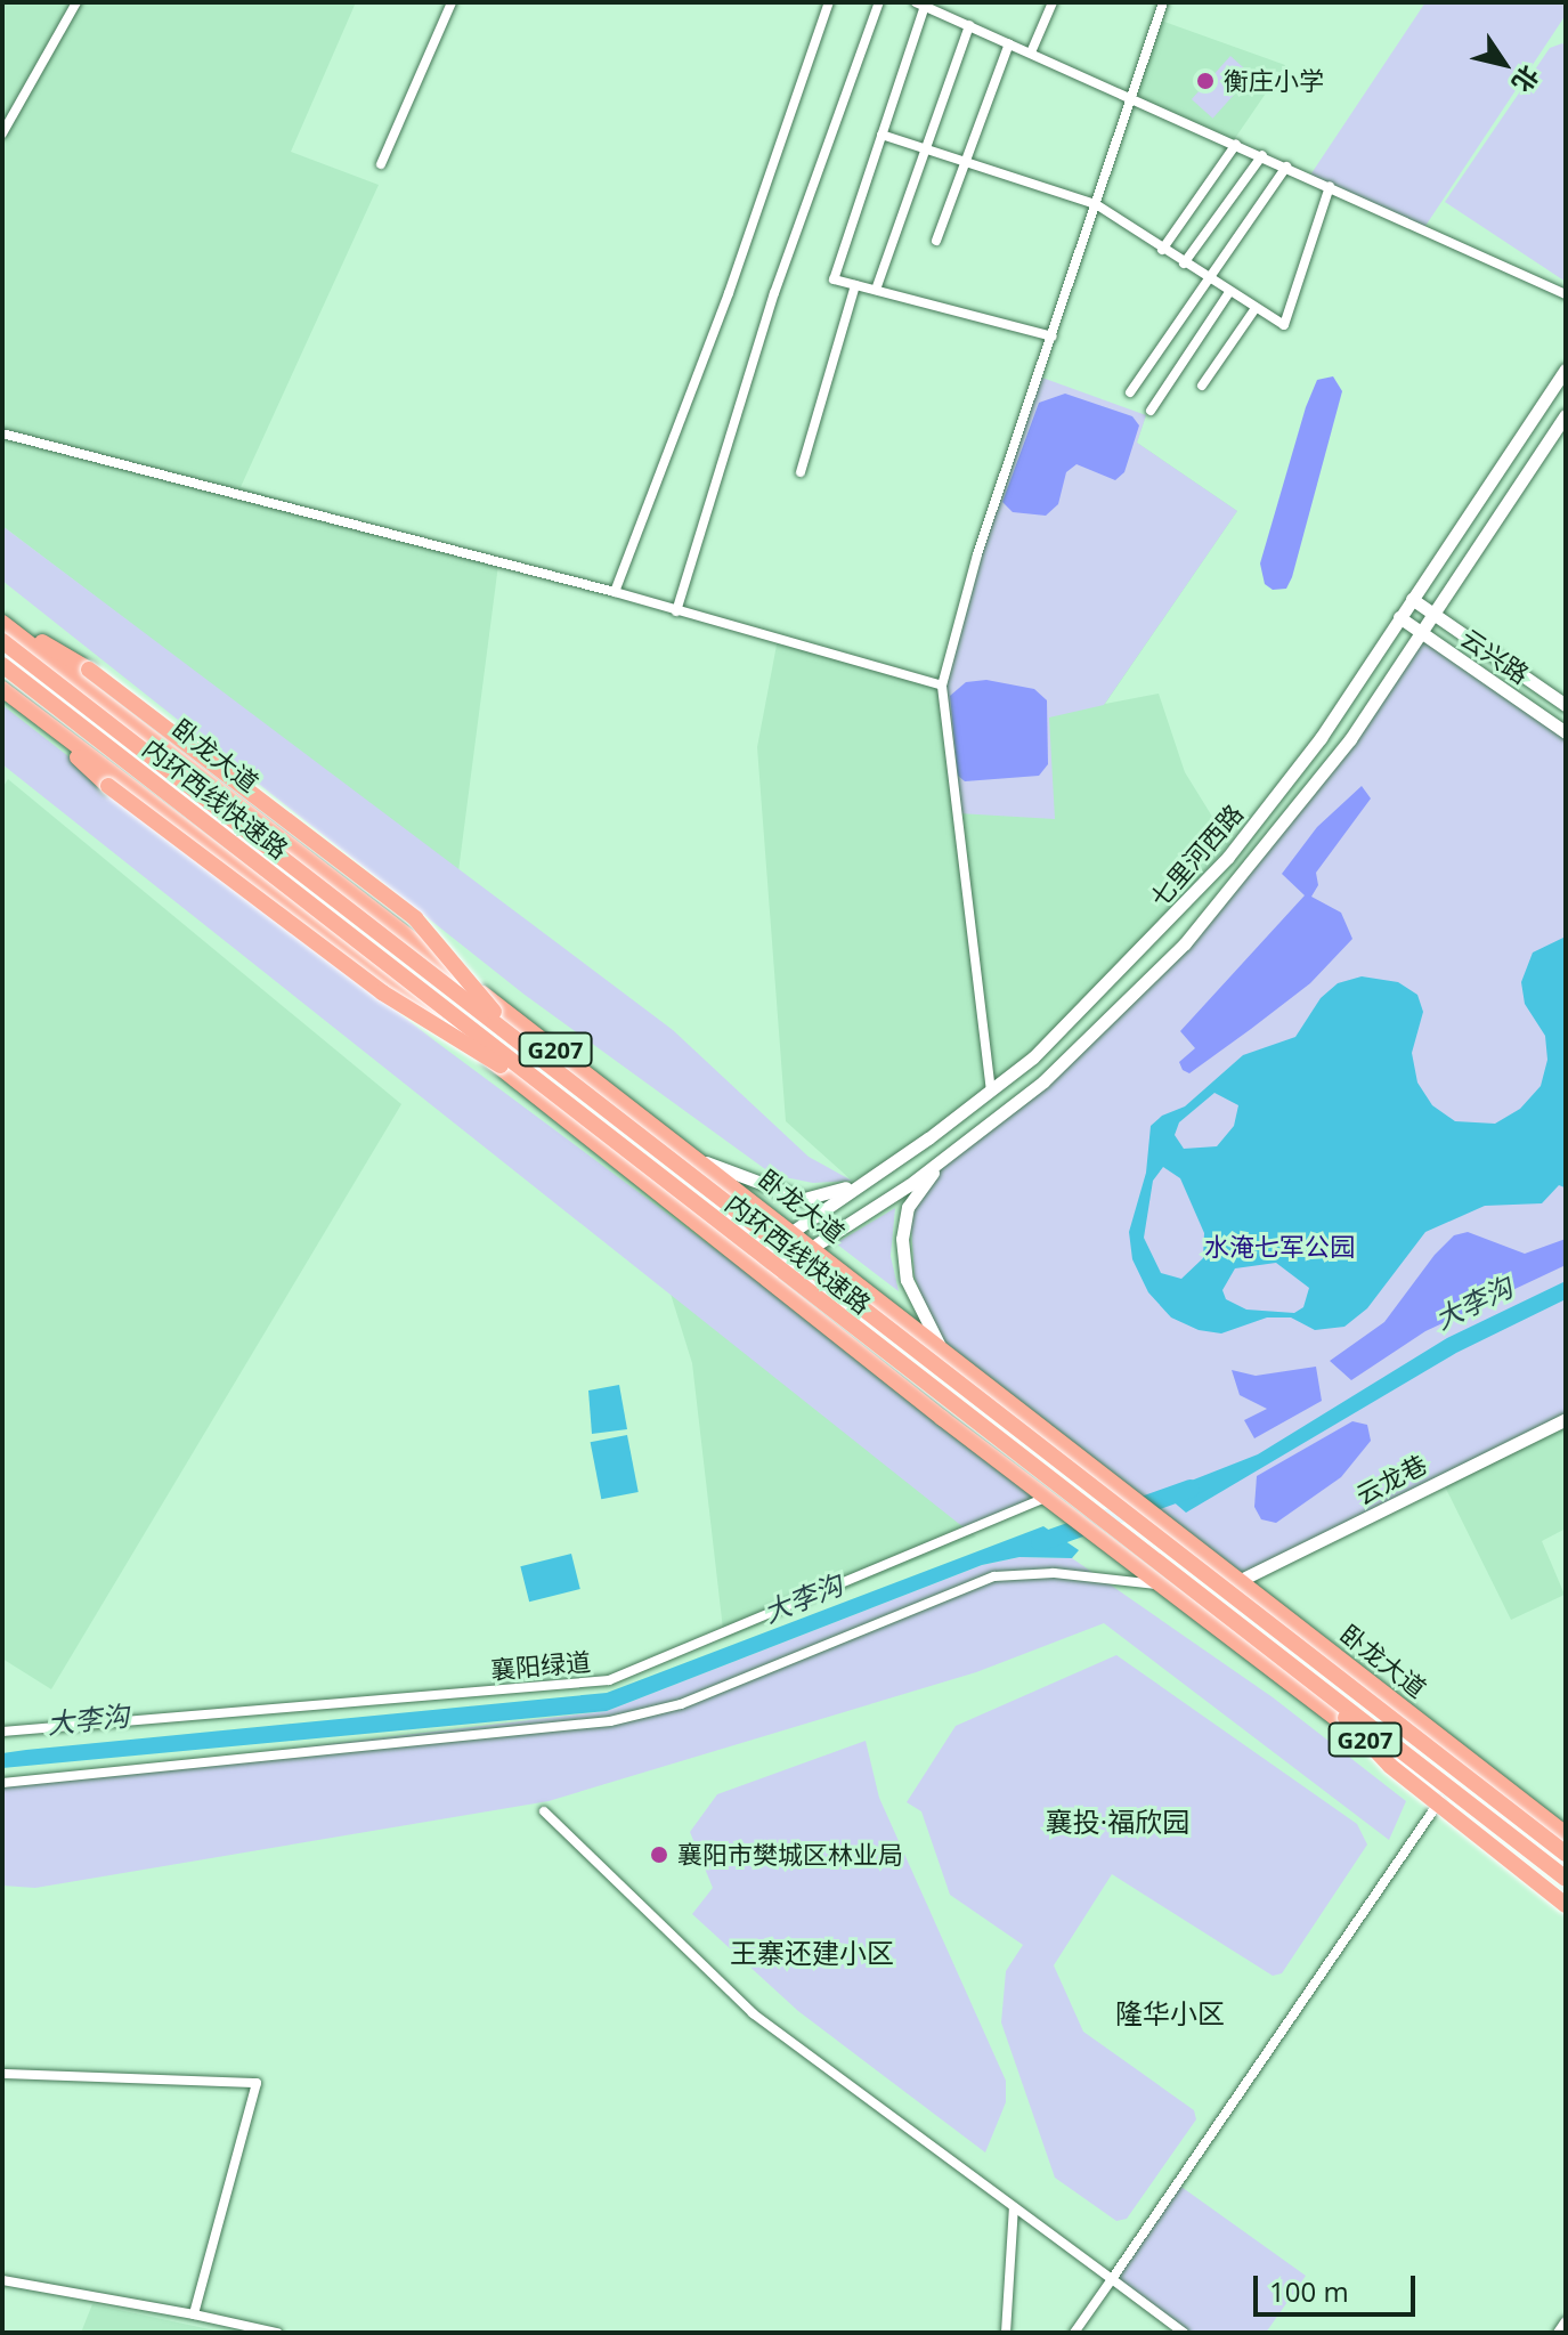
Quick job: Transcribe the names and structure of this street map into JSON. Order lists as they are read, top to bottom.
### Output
{
  "streets": {
    "highway": ["卧龙大道", "内环西线快速路", "G207"],
    "street": [
      "云兴路",
      "七里河西路",
      "云龙巷",
      "襄阳绿道"
    ]
  },
  "crossings": [
    ["云兴路", "七里河西路"],
    ["卧龙大道", "七里河西路"],
    ["卧龙大道", "云龙巷"],
    ["七里河西路", "G207"],
    ["G207", "襄阳绿道"]
  ],
  "districts": ["襄投·福欣园", "王寨还建小区", "隆华小区"],
  "water": ["大李沟"],
  "parks": ["水淹七军公园"],
  "places": ["衡庄小学", "襄阳市樊城区林业局"],
  "scale_bar": "100 m",
  "north": "bottom right"
}
